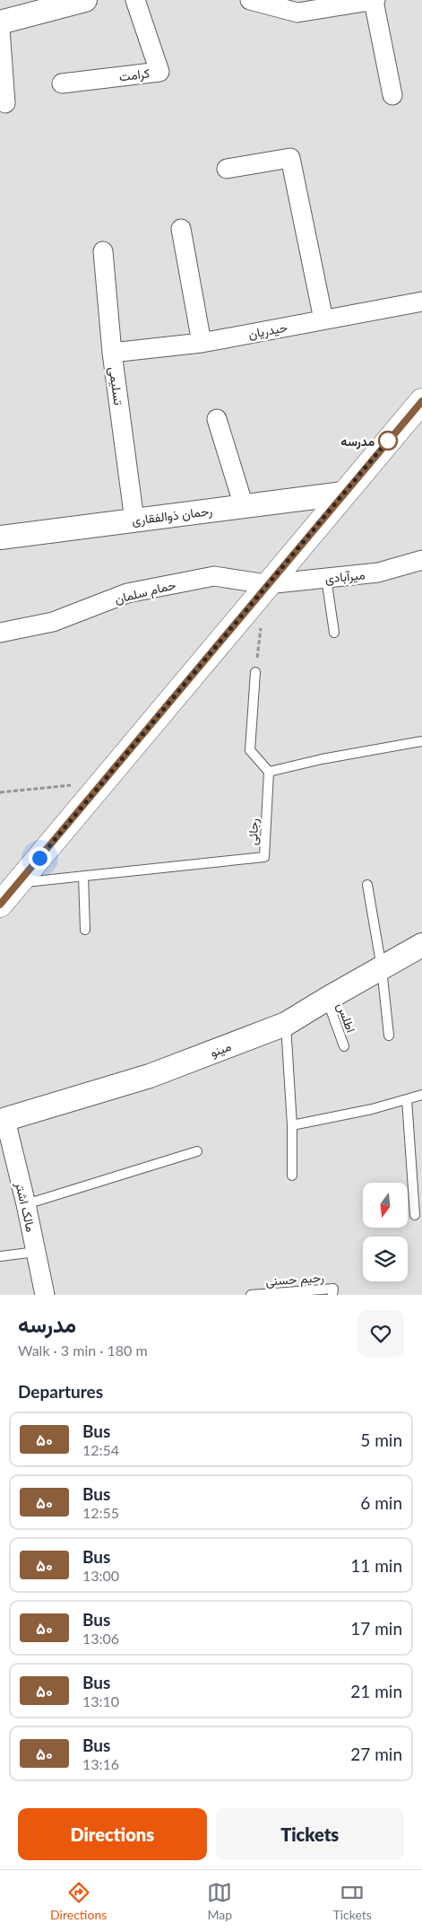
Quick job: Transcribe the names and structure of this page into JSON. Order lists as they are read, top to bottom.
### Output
{
  "streets": {
    "street": [
      "کرامت",
      "حیدریان",
      "تسلیمی",
      "رحمان ذوالفقاری",
      "میرآبادی",
      "حمام سلمان",
      "مینو",
      "مالک اشتر"
    ],
    "lane": ["رجائی", "اطلس", "رحیم حسنی"]
  },
  "crossings": [
    ["حیدریان", "تسلیمی"],
    ["تسلیمی", "رحمان ذوالفقاری"],
    ["میرآبادی", "حمام سلمان"],
    ["اطلس", "مینو"],
    ["مینو", "مالک اشتر"]
  ],
  "places": ["مدرسه"],
  "lines": ["bus line ۵۰"],
  "north": "bottom",
  "page": {
    "heading": [
      ["مدرسه", "Walk · 3 min · 180 m"],
      "Departures"
    ],
    "list": [
      {
        "mark": "۵۰",
        "name": "Bus",
        "note": "12:54",
        "value": "5 min"
      },
      {
        "mark": "۵۰",
        "name": "Bus",
        "note": "12:55",
        "value": "6 min"
      },
      {
        "mark": "۵۰",
        "name": "Bus",
        "note": "13:00",
        "value": "11 min"
      },
      {
        "mark": "۵۰",
        "name": "Bus",
        "note": "13:06",
        "value": "17 min"
      },
      {
        "mark": "۵۰",
        "name": "Bus",
        "note": "13:10",
        "value": "21 min"
      },
      {
        "mark": "۵۰",
        "name": "Bus",
        "note": "13:16",
        "value": "27 min"
      }
    ],
    "buttons": ["Directions", "Tickets"],
    "tabs": ["Directions", "Map", "Tickets"]
  }
}
